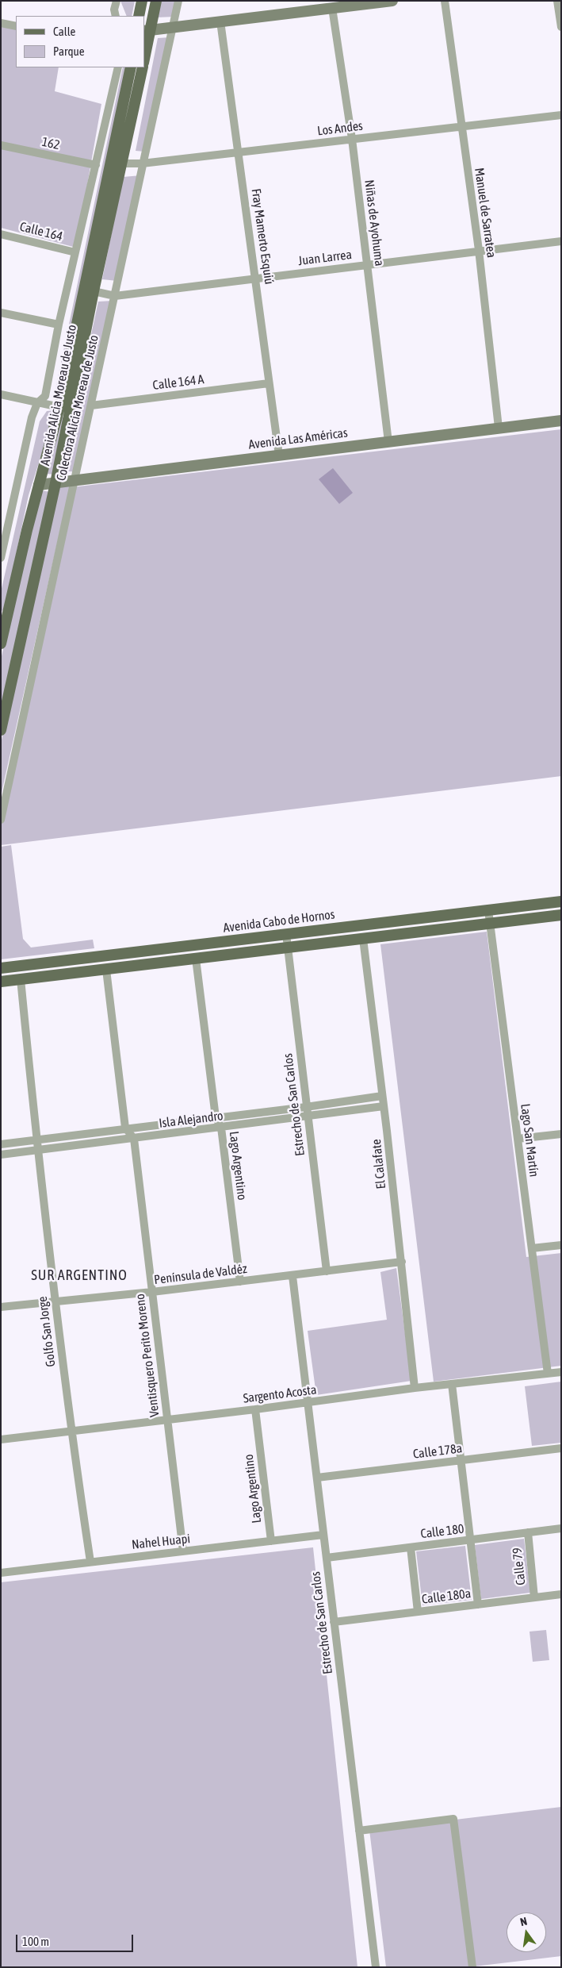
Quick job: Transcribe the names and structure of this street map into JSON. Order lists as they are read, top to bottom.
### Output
{
  "streets": {
    "main road": ["Avenida Alicia Moreau de Justo", "Avenida Las Américas", "Avenida Cabo de Hornos"],
    "street": [
      "Los Andes",
      "162",
      "Manuel de Sarratea",
      "Niñas de Ayohuma",
      "Calle 164",
      "Fray Mamerto Esquiú",
      "Juan Larrea",
      "Calle 164 A",
      "Colectora Alicia Moreau de Justo",
      "Estrecho de San Carlos",
      "Isla Alejandro",
      "Lago San Martín",
      "El Calafate",
      "Lago Argentino",
      "Península de Valdéz",
      "Golfo San Jorge",
      "Ventisquero Perito Moreno",
      "Sargento Acosta",
      "Calle 178a",
      "Calle 180",
      "Nahel Huapi",
      "Calle 79",
      "Calle 180a"
    ]
  },
  "crossings": [
    ["Los Andes", "Manuel de Sarratea"],
    ["Los Andes", "Niñas de Ayohuma"],
    ["Los Andes", "Fray Mamerto Esquiú"],
    ["Los Andes", "Avenida Alicia Moreau de Justo"],
    ["Los Andes", "Colectora Alicia Moreau de Justo"],
    ["Manuel de Sarratea", "Juan Larrea"],
    ["Manuel de Sarratea", "Avenida Las Américas"],
    ["Niñas de Ayohuma", "Juan Larrea"],
    ["Niñas de Ayohuma", "Avenida Las Américas"],
    ["Fray Mamerto Esquiú", "Juan Larrea"],
    ["Fray Mamerto Esquiú", "Calle 164 A"],
    ["Fray Mamerto Esquiú", "Avenida Las Américas"],
    ["Juan Larrea", "Avenida Alicia Moreau de Justo"],
    ["Juan Larrea", "Colectora Alicia Moreau de Justo"],
    ["Calle 164 A", "Colectora Alicia Moreau de Justo"],
    ["Avenida Alicia Moreau de Justo", "Avenida Las Américas"],
    ["Colectora Alicia Moreau de Justo", "Avenida Las Américas"],
    ["Avenida Cabo de Hornos", "Estrecho de San Carlos"],
    ["Avenida Cabo de Hornos", "Lago San Martín"],
    ["Estrecho de San Carlos", "Isla Alejandro"],
    ["Estrecho de San Carlos", "Península de Valdéz"],
    ["Estrecho de San Carlos", "Sargento Acosta"],
    ["Estrecho de San Carlos", "Calle 178a"],
    ["Estrecho de San Carlos", "Calle 180"],
    ["Estrecho de San Carlos", "Nahel Huapi"],
    ["Estrecho de San Carlos", "Calle 180a"],
    ["Isla Alejandro", "El Calafate"],
    ["Isla Alejandro", "Lago Argentino"],
    ["Isla Alejandro", "Golfo San Jorge"],
    ["Isla Alejandro", "Ventisquero Perito Moreno"],
    ["Lago San Martín", "Sargento Acosta"],
    ["El Calafate", "Península de Valdéz"],
    ["El Calafate", "Sargento Acosta"],
    ["Lago Argentino", "Península de Valdéz"],
    ["Lago Argentino", "Sargento Acosta"],
    ["Lago Argentino", "Nahel Huapi"],
    ["Península de Valdéz", "Golfo San Jorge"],
    ["Península de Valdéz", "Ventisquero Perito Moreno"],
    ["Golfo San Jorge", "Sargento Acosta"],
    ["Golfo San Jorge", "Nahel Huapi"],
    ["Ventisquero Perito Moreno", "Sargento Acosta"],
    ["Ventisquero Perito Moreno", "Nahel Huapi"],
    ["Calle 180", "Calle 79"],
    ["Calle 79", "Calle 180a"]
  ],
  "districts": ["SUR ARGENTINO"],
  "legend": ["Calle", "Parque"],
  "scale_bar": "100 m",
  "north": "top"
}
